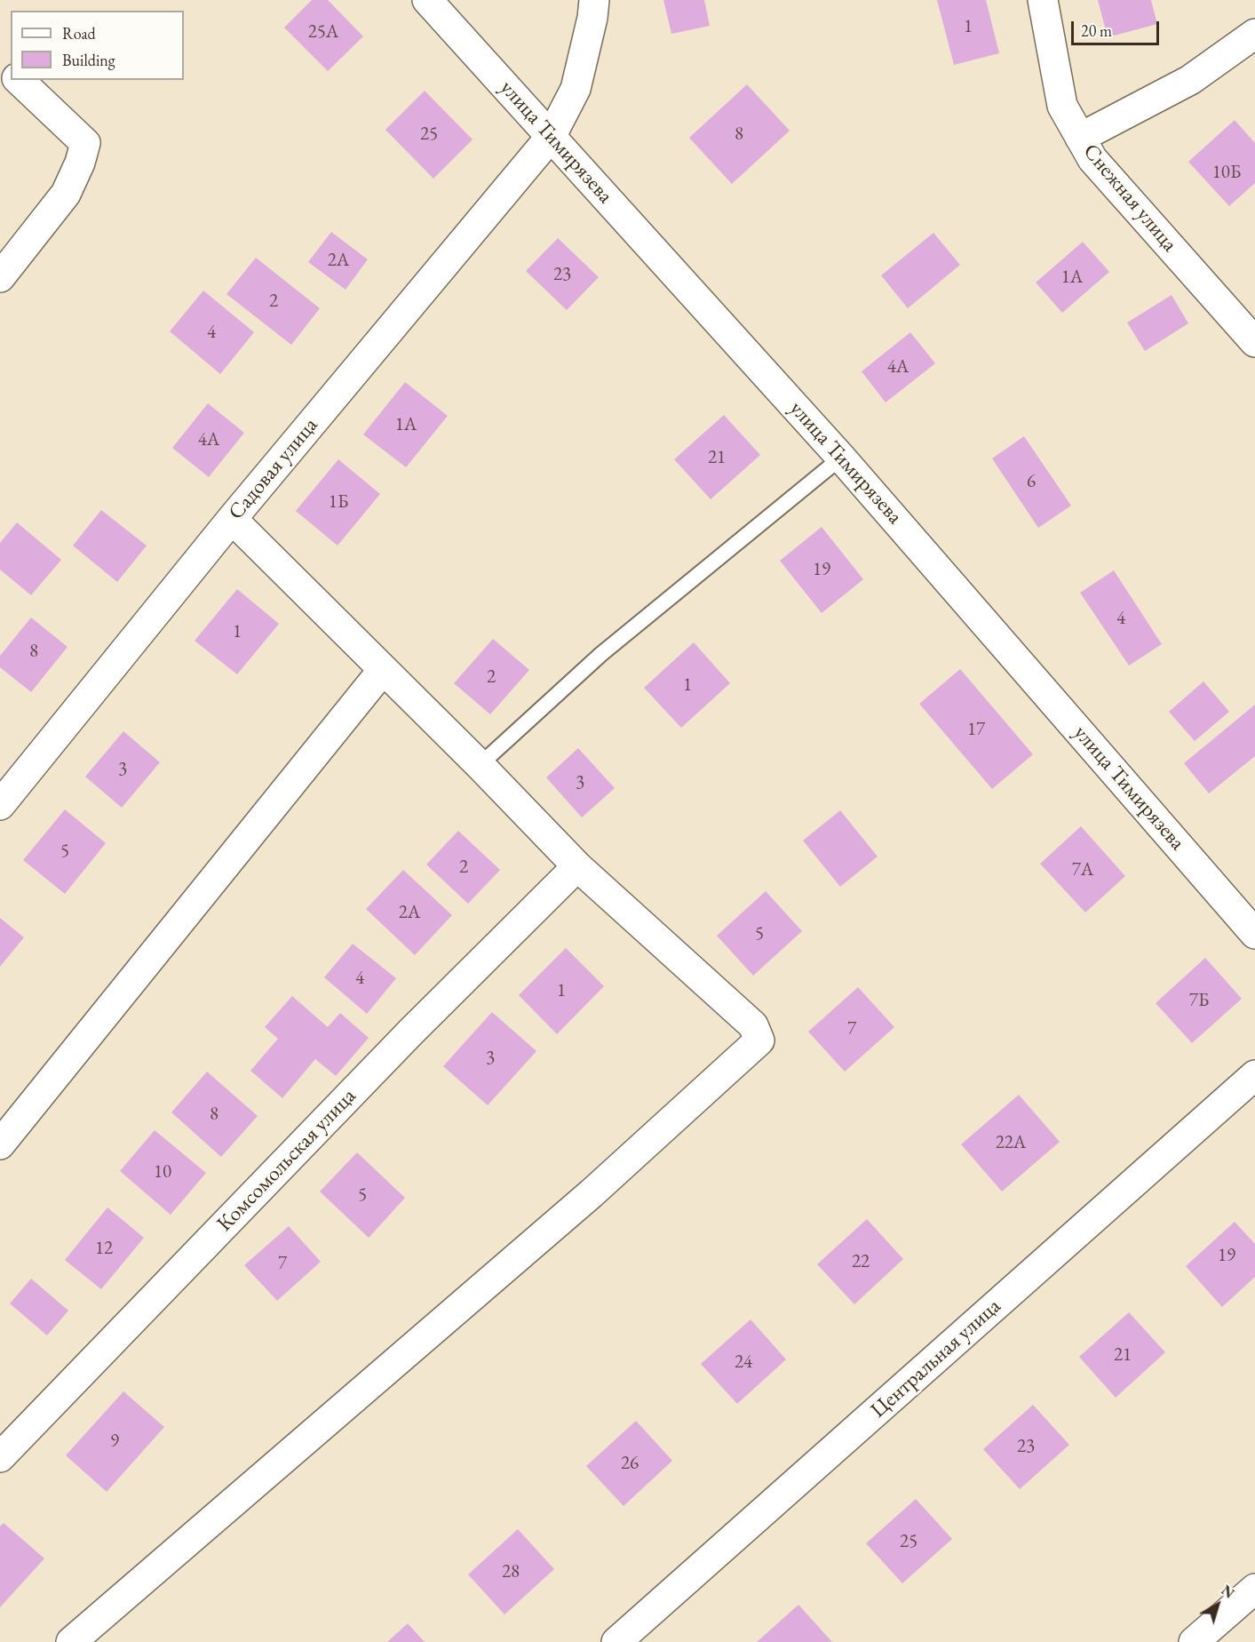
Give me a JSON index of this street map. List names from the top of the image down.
{
  "streets": {
    "street": [
      "улица Тимирязева",
      "Снежная улица",
      "Садовая улица",
      "Комсомольская улица",
      "Центральная улица"
    ]
  },
  "crossings": [
    ["улица Тимирязева", "Садовая улица"]
  ],
  "house_numbers": [
    "1",
    "25А",
    "25",
    "8",
    "10Б",
    "2А",
    "23",
    "1А",
    "2",
    "4",
    "4А",
    "1А",
    "4А",
    "21",
    "6",
    "1Б",
    "19",
    "4",
    "1",
    "8",
    "2",
    "1",
    "17",
    "3",
    "3",
    "5",
    "2",
    "7А",
    "2А",
    "5",
    "4",
    "1",
    "7Б",
    "7",
    "3",
    "8",
    "22А",
    "10",
    "5",
    "12",
    "19",
    "22",
    "7",
    "21",
    "24",
    "9",
    "23",
    "26",
    "25",
    "28"
  ],
  "legend": ["Road", "Building"],
  "scale_bar": "20 m",
  "north": "top right"
}
